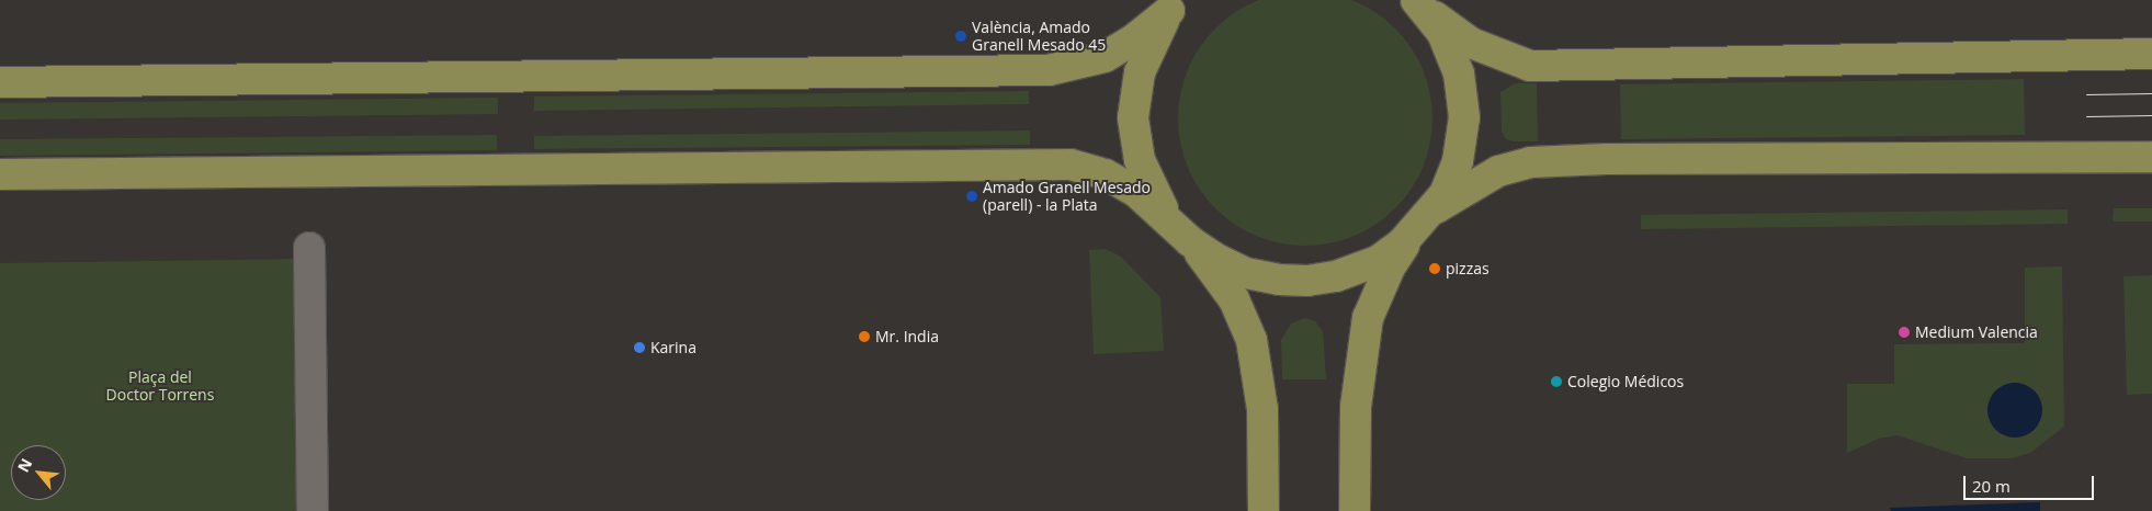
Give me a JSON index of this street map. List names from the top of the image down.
{
  "parks": ["Plaça del Doctor Torrens"],
  "places": [
    "València, Amado Granell Mesado 45",
    "Amado Granell Mesado (parell) - la Plata",
    "pizzas",
    "Medium Valencia",
    "Mr. India",
    "Karina",
    "Colegio Médicos"
  ],
  "scale_bar": "20 m",
  "north": "top left"
}
